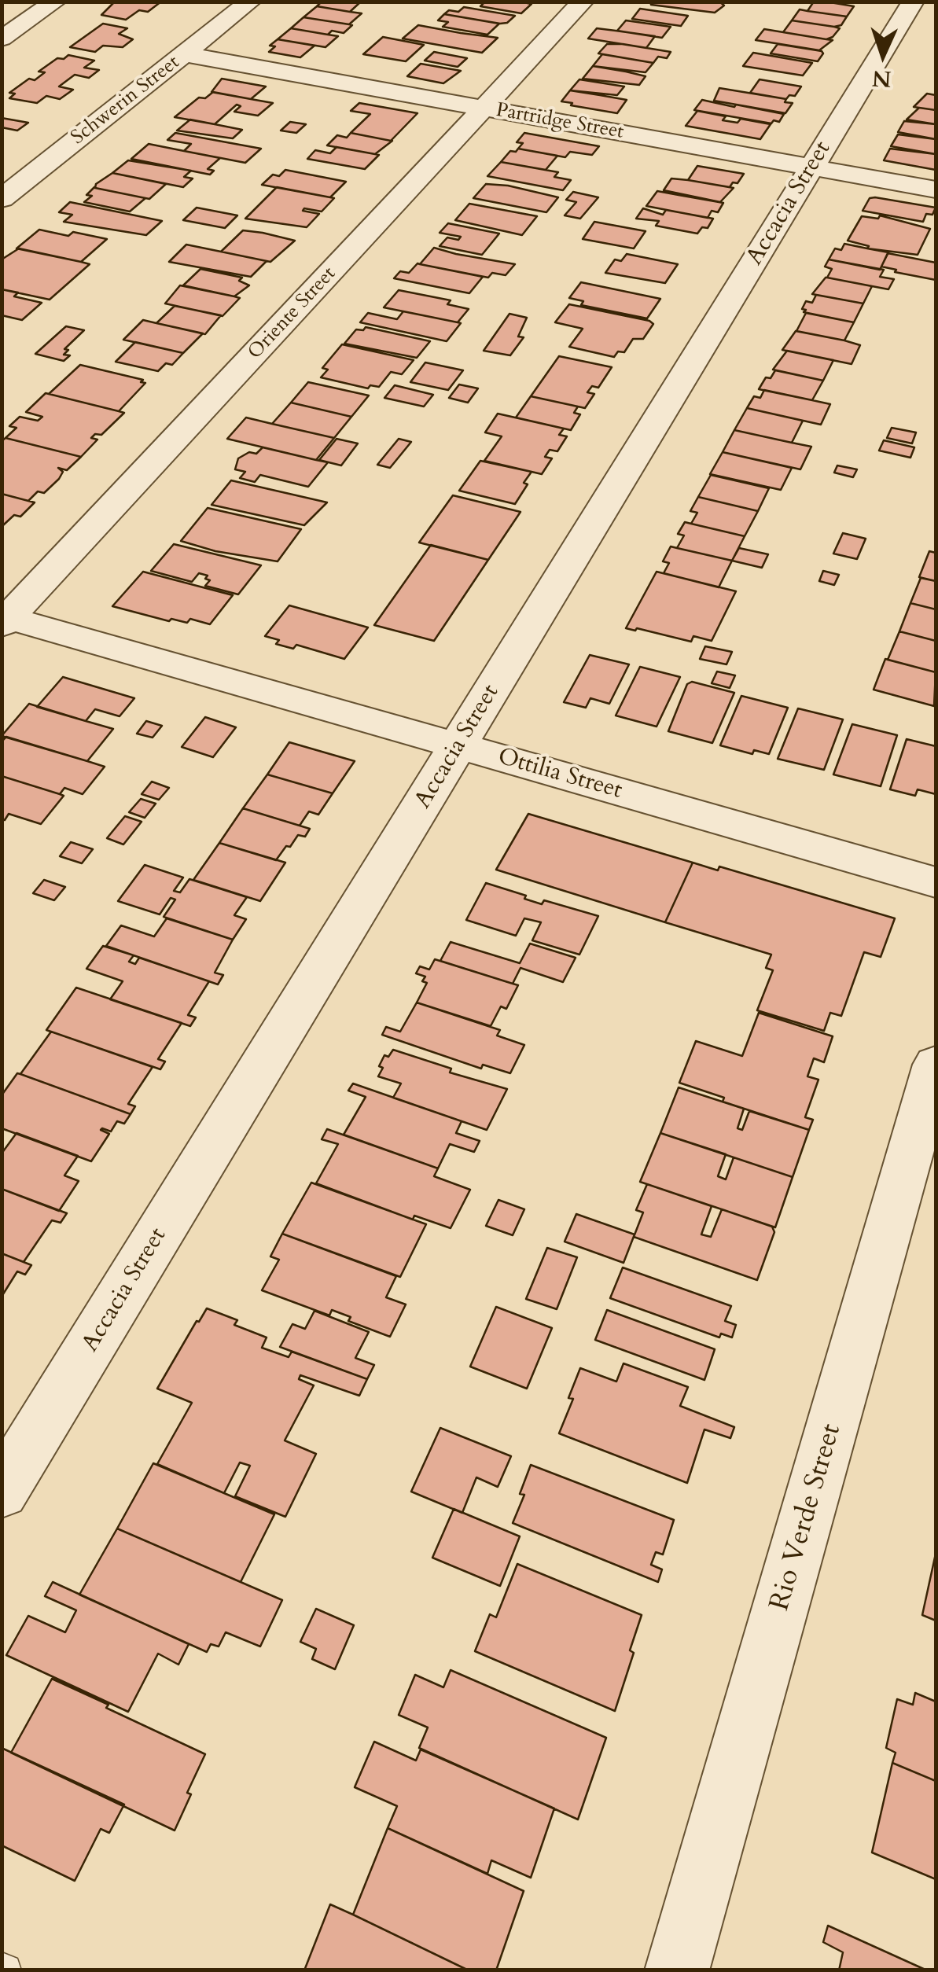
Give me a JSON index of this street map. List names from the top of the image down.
{
  "streets": {
    "street": [
      "Schwerin Street",
      "Partridge Street",
      "Accacia Street",
      "Oriente Street",
      "Ottilia Street",
      "Rio Verde Street"
    ]
  },
  "crossings": [
    ["Schwerin Street", "Partridge Street"],
    ["Partridge Street", "Accacia Street"],
    ["Partridge Street", "Oriente Street"],
    ["Accacia Street", "Ottilia Street"],
    ["Oriente Street", "Ottilia Street"]
  ],
  "north": "bottom"
}
